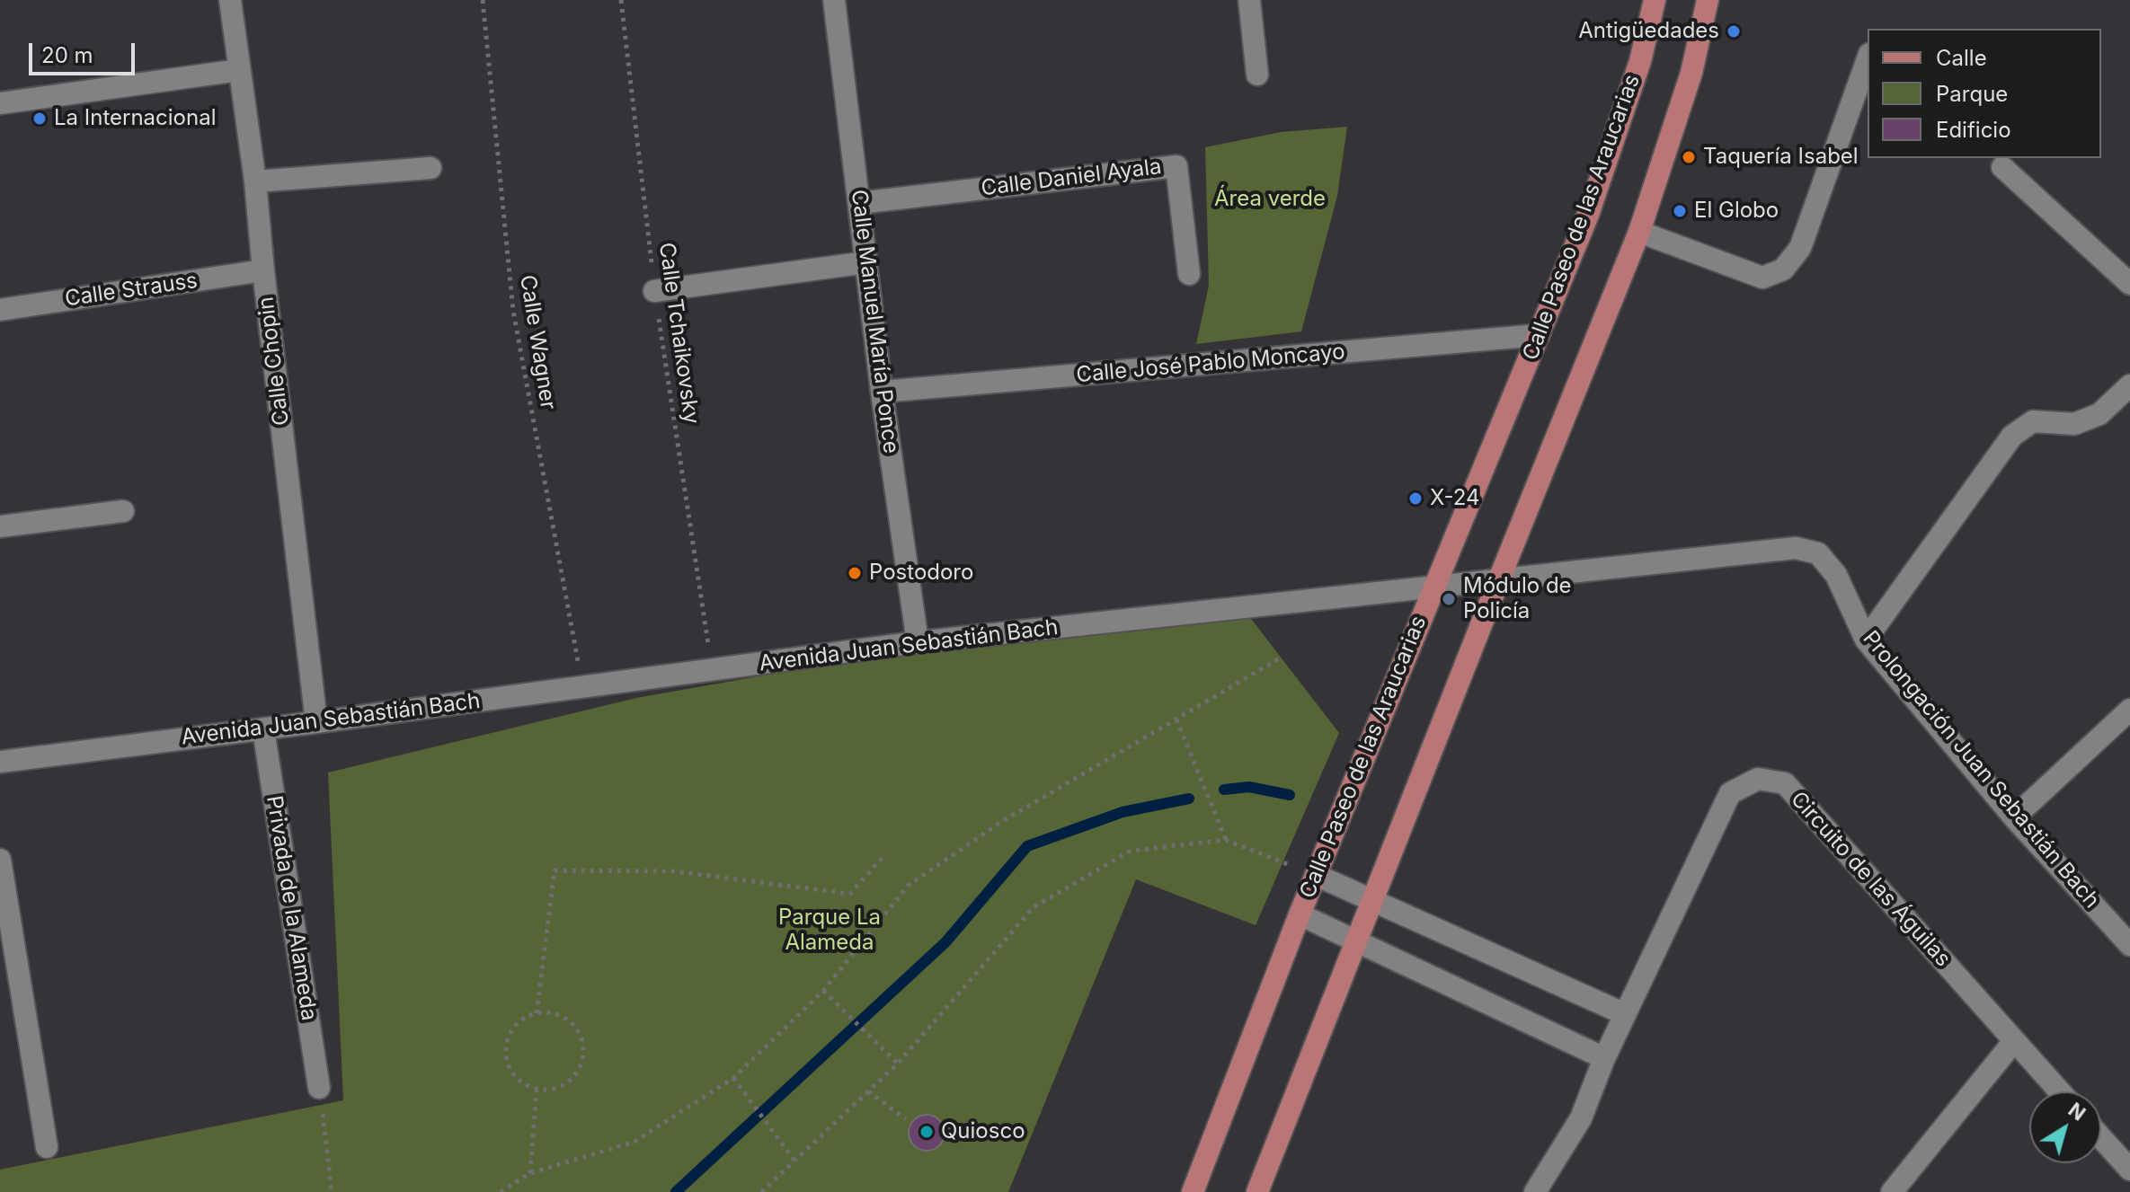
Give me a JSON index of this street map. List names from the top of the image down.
{
  "streets": {
    "main road": ["Calle Paseo de las Araucarias"],
    "street": [
      "Calle Daniel Ayala",
      "Calle Strauss",
      "Calle Manuel María Ponce",
      "Calle Chopin",
      "Calle José Pablo Moncayo",
      "Avenida Juan Sebastián Bach",
      "Prolongación Juan Sebastián Bach",
      "Circuito de las Águilas",
      "Privada de la Alameda"
    ],
    "path": ["Calle Tchaikovsky", "Calle Wagner"]
  },
  "crossings": [
    ["Calle Daniel Ayala", "Calle Manuel María Ponce"],
    ["Calle Paseo de las Araucarias", "Calle José Pablo Moncayo"],
    ["Calle Paseo de las Araucarias", "Avenida Juan Sebastián Bach"],
    ["Calle Strauss", "Calle Chopin"],
    ["Calle Manuel María Ponce", "Calle José Pablo Moncayo"],
    ["Calle Manuel María Ponce", "Avenida Juan Sebastián Bach"],
    ["Calle Tchaikovsky", "Avenida Juan Sebastián Bach"],
    ["Calle Wagner", "Avenida Juan Sebastián Bach"],
    ["Calle Chopin", "Avenida Juan Sebastián Bach"],
    ["Avenida Juan Sebastián Bach", "Prolongación Juan Sebastián Bach"],
    ["Avenida Juan Sebastián Bach", "Privada de la Alameda"]
  ],
  "parks": ["Área verde", "Parque La Alameda"],
  "places": [
    "Antigüedades",
    "La Internacional",
    "Taquería Isabel",
    "El Globo",
    "X-24",
    "Postodoro",
    "Módulo de Policía",
    "Quiosco"
  ],
  "legend": ["Calle", "Parque", "Edificio"],
  "scale_bar": "20 m",
  "north": "top right"
}
